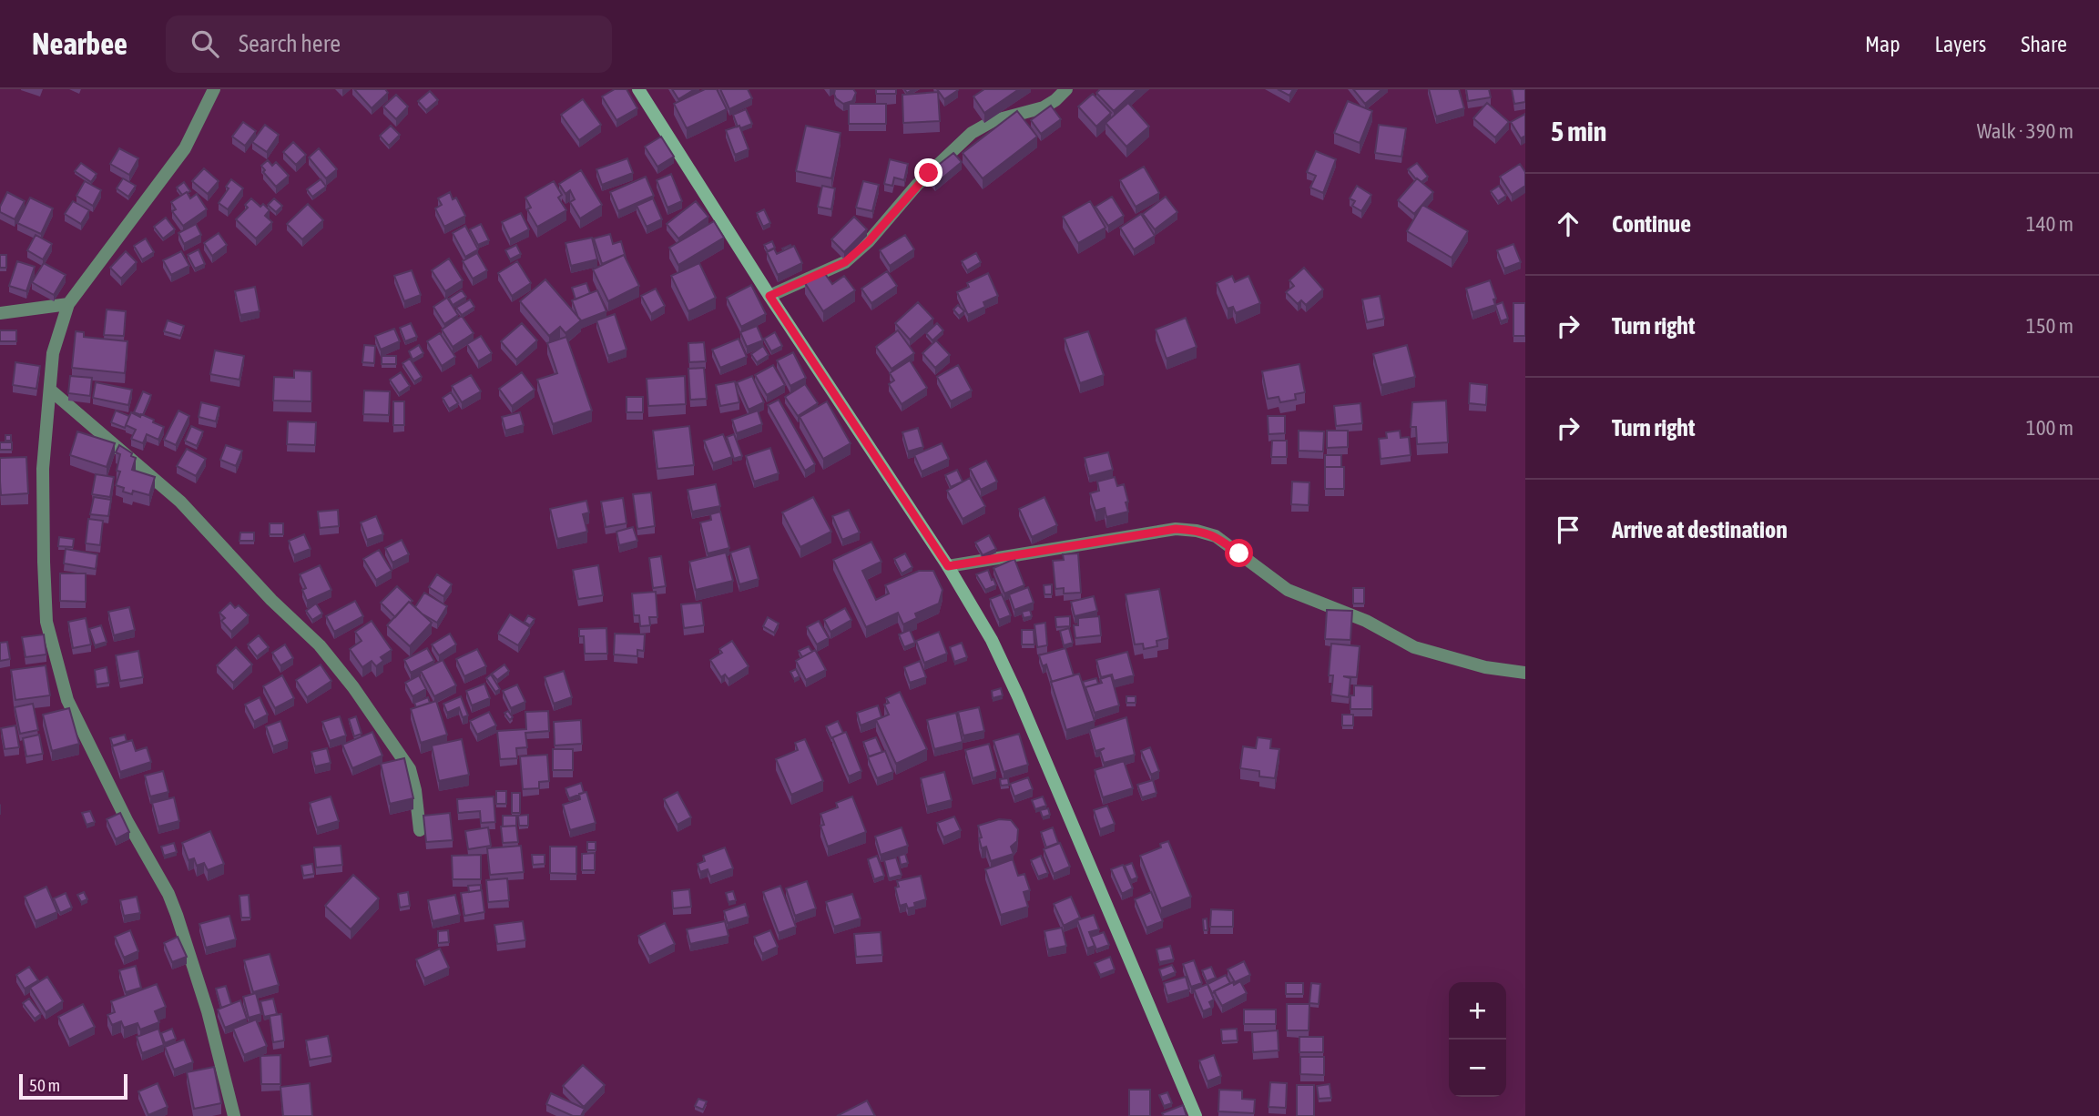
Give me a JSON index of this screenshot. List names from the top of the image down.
{
  "scale_bar": "50 m",
  "page": {
    "header": "Nearbee",
    "search": "Search here",
    "nav": ["Map", "Layers", "Share"],
    "heading": ["5 min", "Walk · 390 m"],
    "list": [
      ["Continue", "140 m"],
      ["Turn right", "150 m"],
      ["Turn right", "100 m"],
      "Arrive at destination"
    ],
    "map_buttons": ["+", "−"],
    "scale": "50 m"
  }
}
